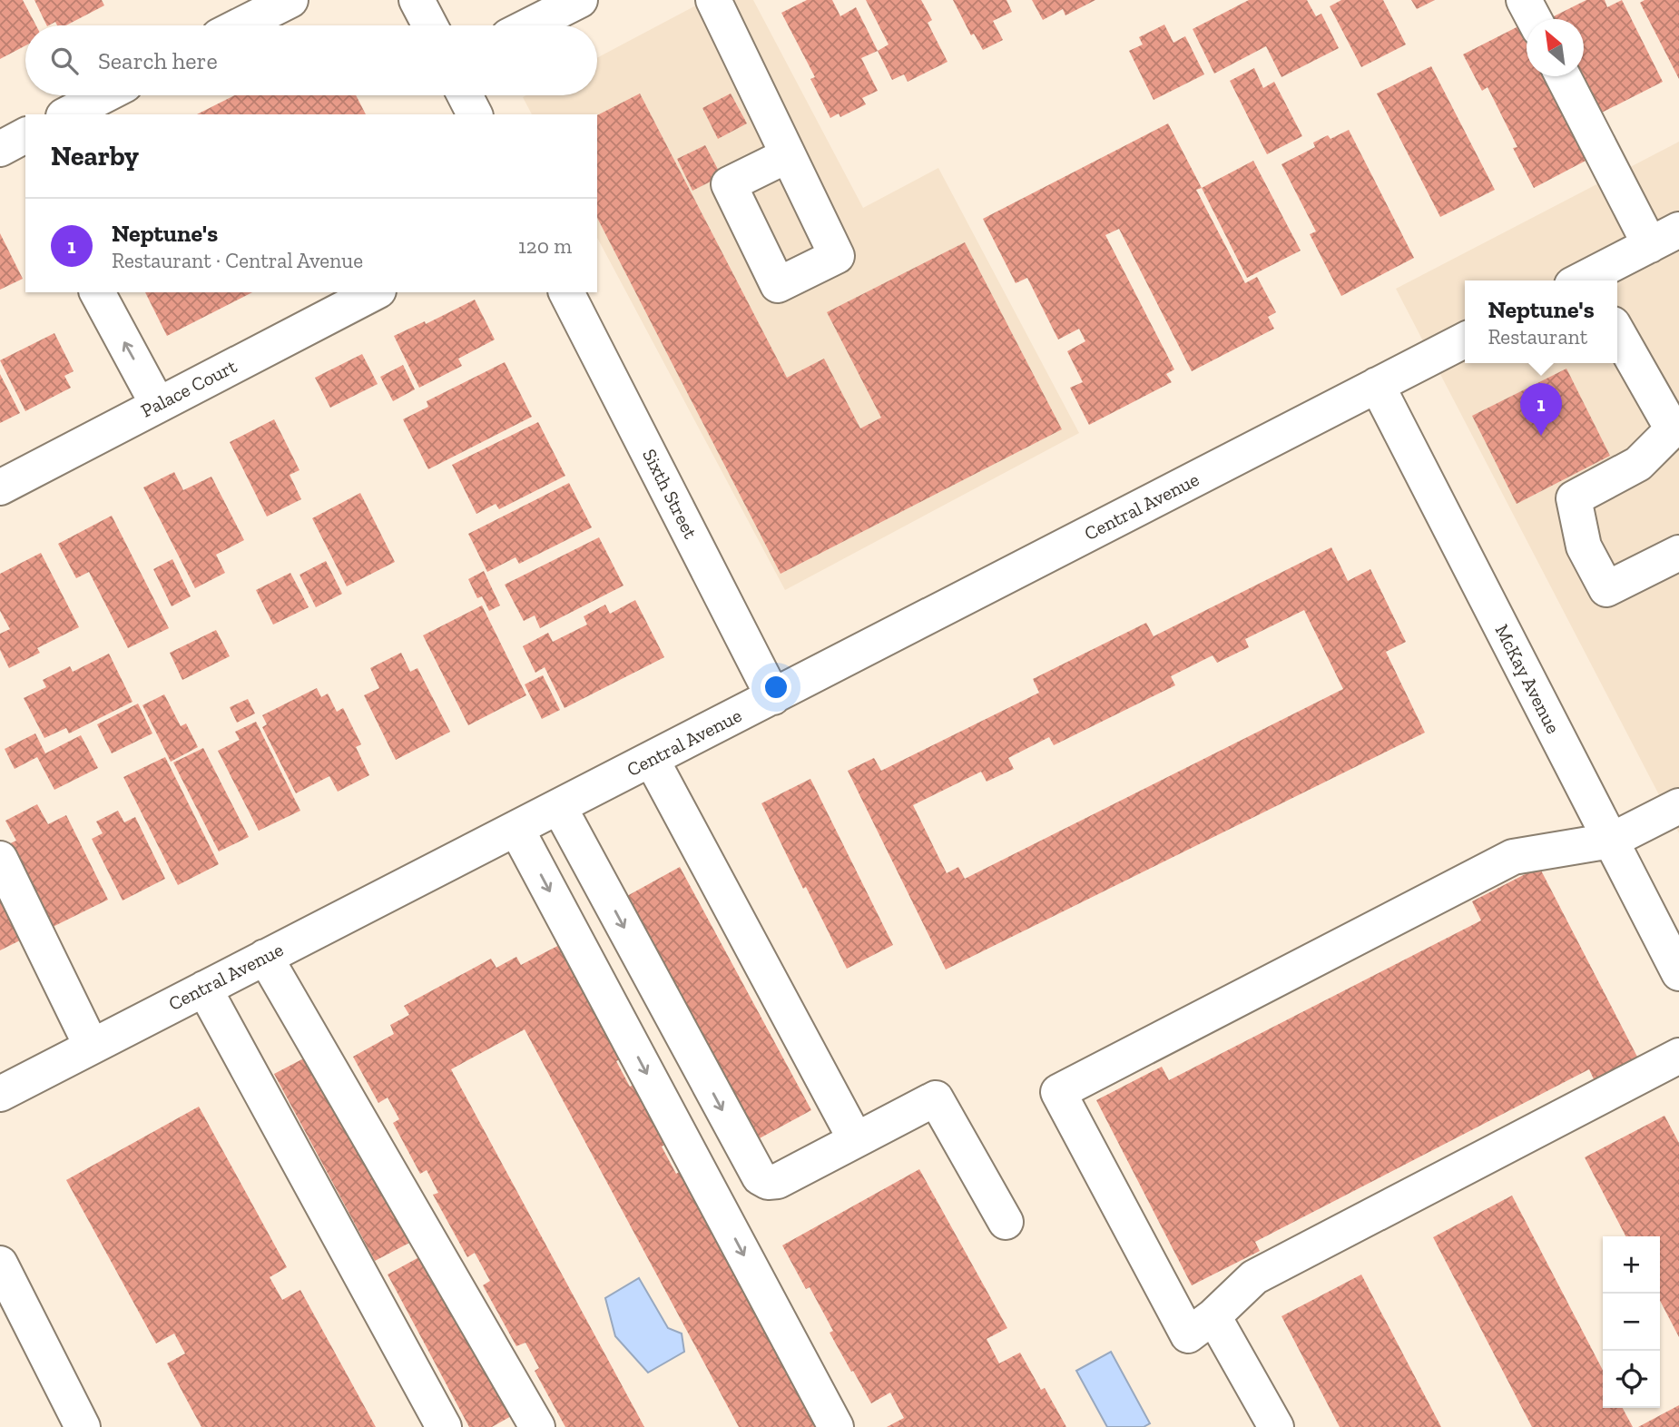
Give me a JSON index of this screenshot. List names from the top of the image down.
{
  "streets": {
    "street": [
      "Palace Court",
      "Sixth Street",
      "Central Avenue",
      "McKay Avenue"
    ]
  },
  "crossings": [
    ["Sixth Street", "Central Avenue"],
    ["Central Avenue", "McKay Avenue"]
  ],
  "north": "top left",
  "page": {
    "search": "Search here",
    "heading": "Nearby",
    "list": [
      {
        "mark": "1",
        "name": "Neptune's",
        "note": "Restaurant · Central Avenue",
        "value": "120 m"
      }
    ],
    "popup": ["Neptune's", "Restaurant"],
    "pins": "1",
    "map_buttons": ["+", "−"]
  }
}
